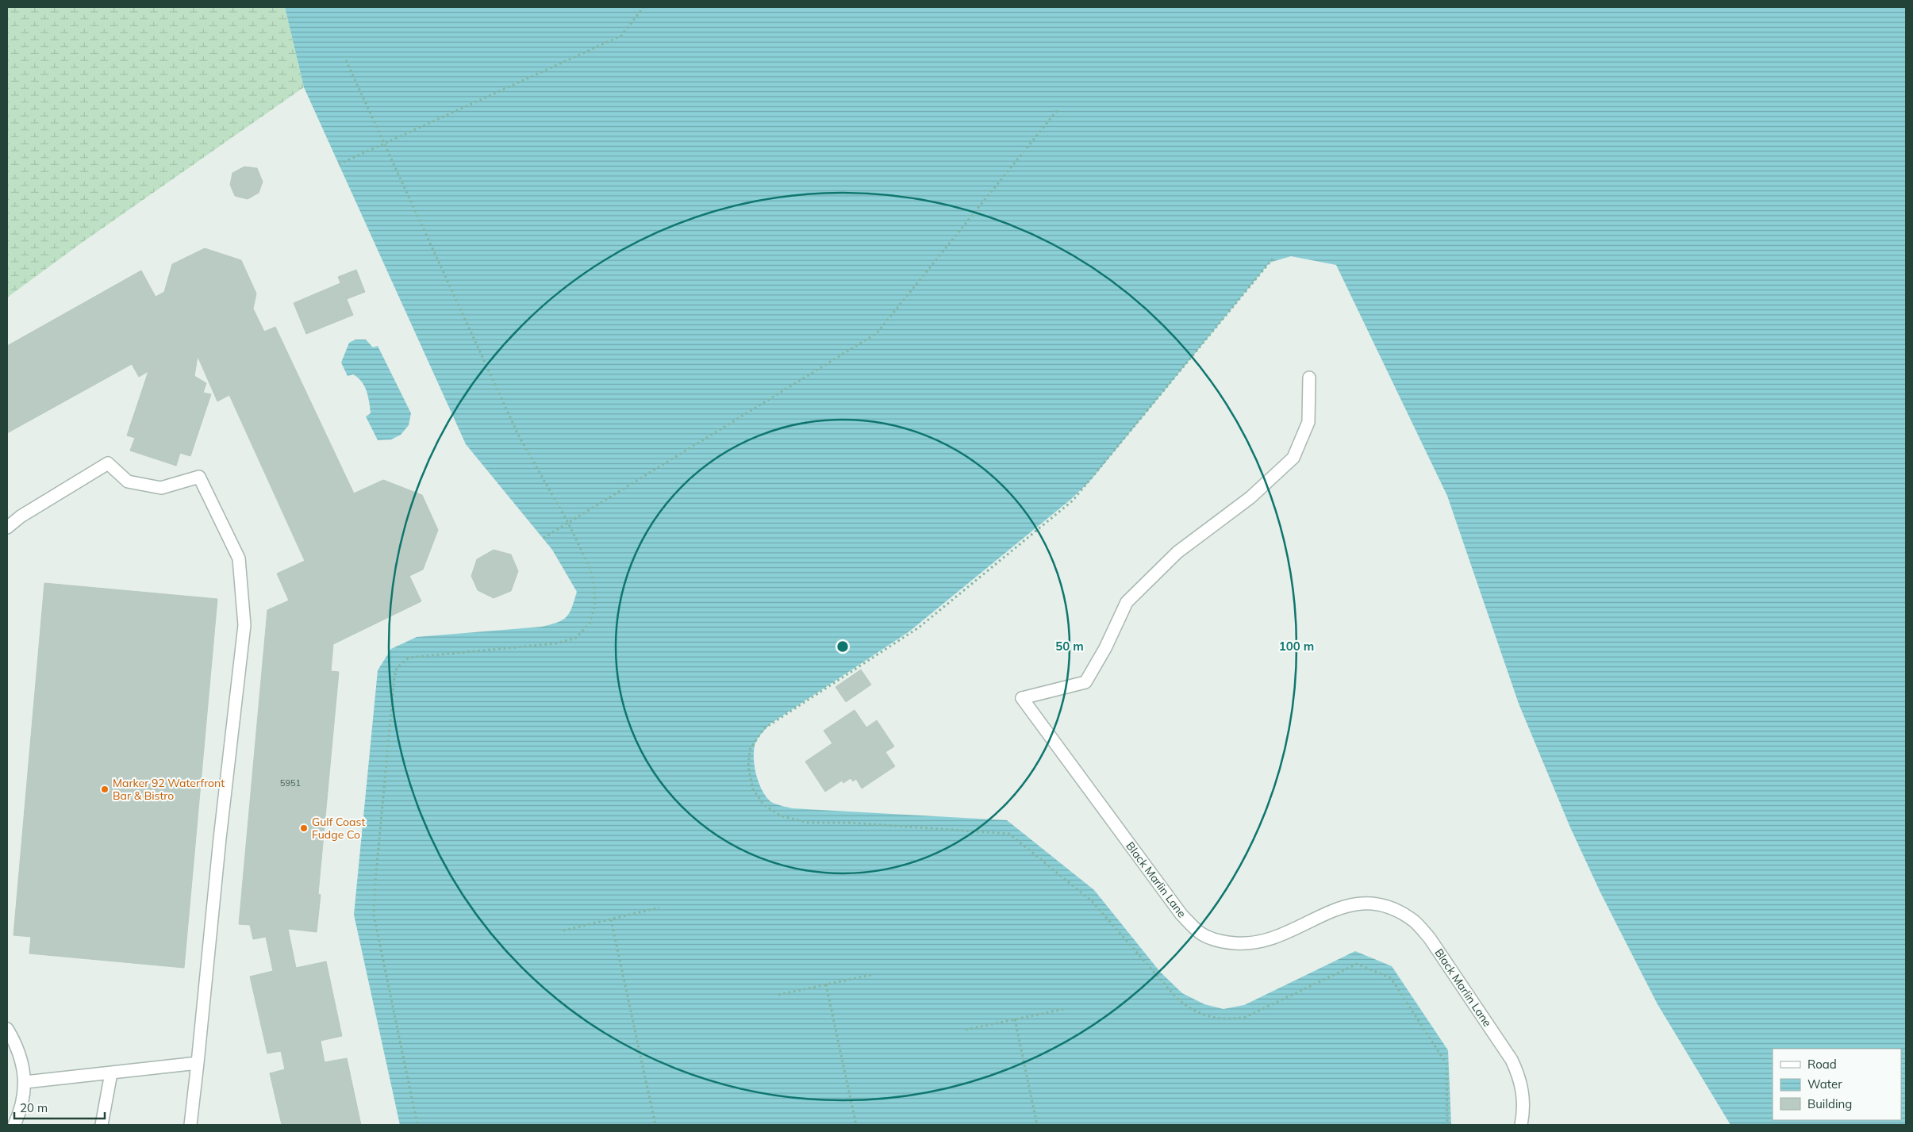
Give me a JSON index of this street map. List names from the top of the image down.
{
  "streets": {
    "street": ["Black Marlin Lane"]
  },
  "places": ["Marker 92 Waterfront Bar & Bistro", "Gulf Coast Fudge Co"],
  "house_numbers": ["5951"],
  "legend": ["Road", "Water", "Building"],
  "scale_bar": "20 m",
  "rings": ["50 m", "100 m"]
}
